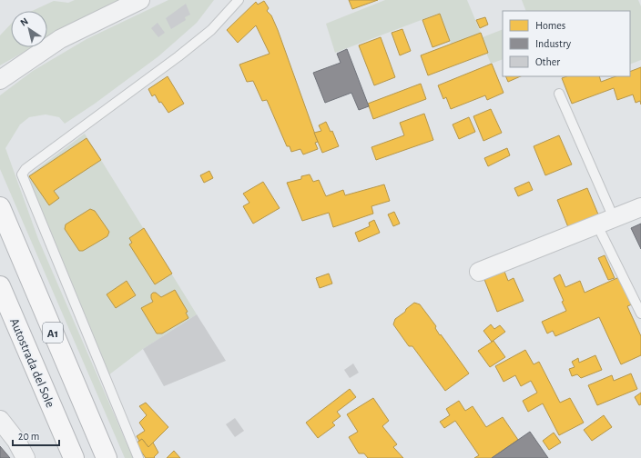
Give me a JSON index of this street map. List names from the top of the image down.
{
  "streets": {
    "highway": ["A1", "Autostrada del Sole"]
  },
  "legend": ["Homes", "Industry", "Other"],
  "scale_bar": "20 m",
  "north": "top left"
}
